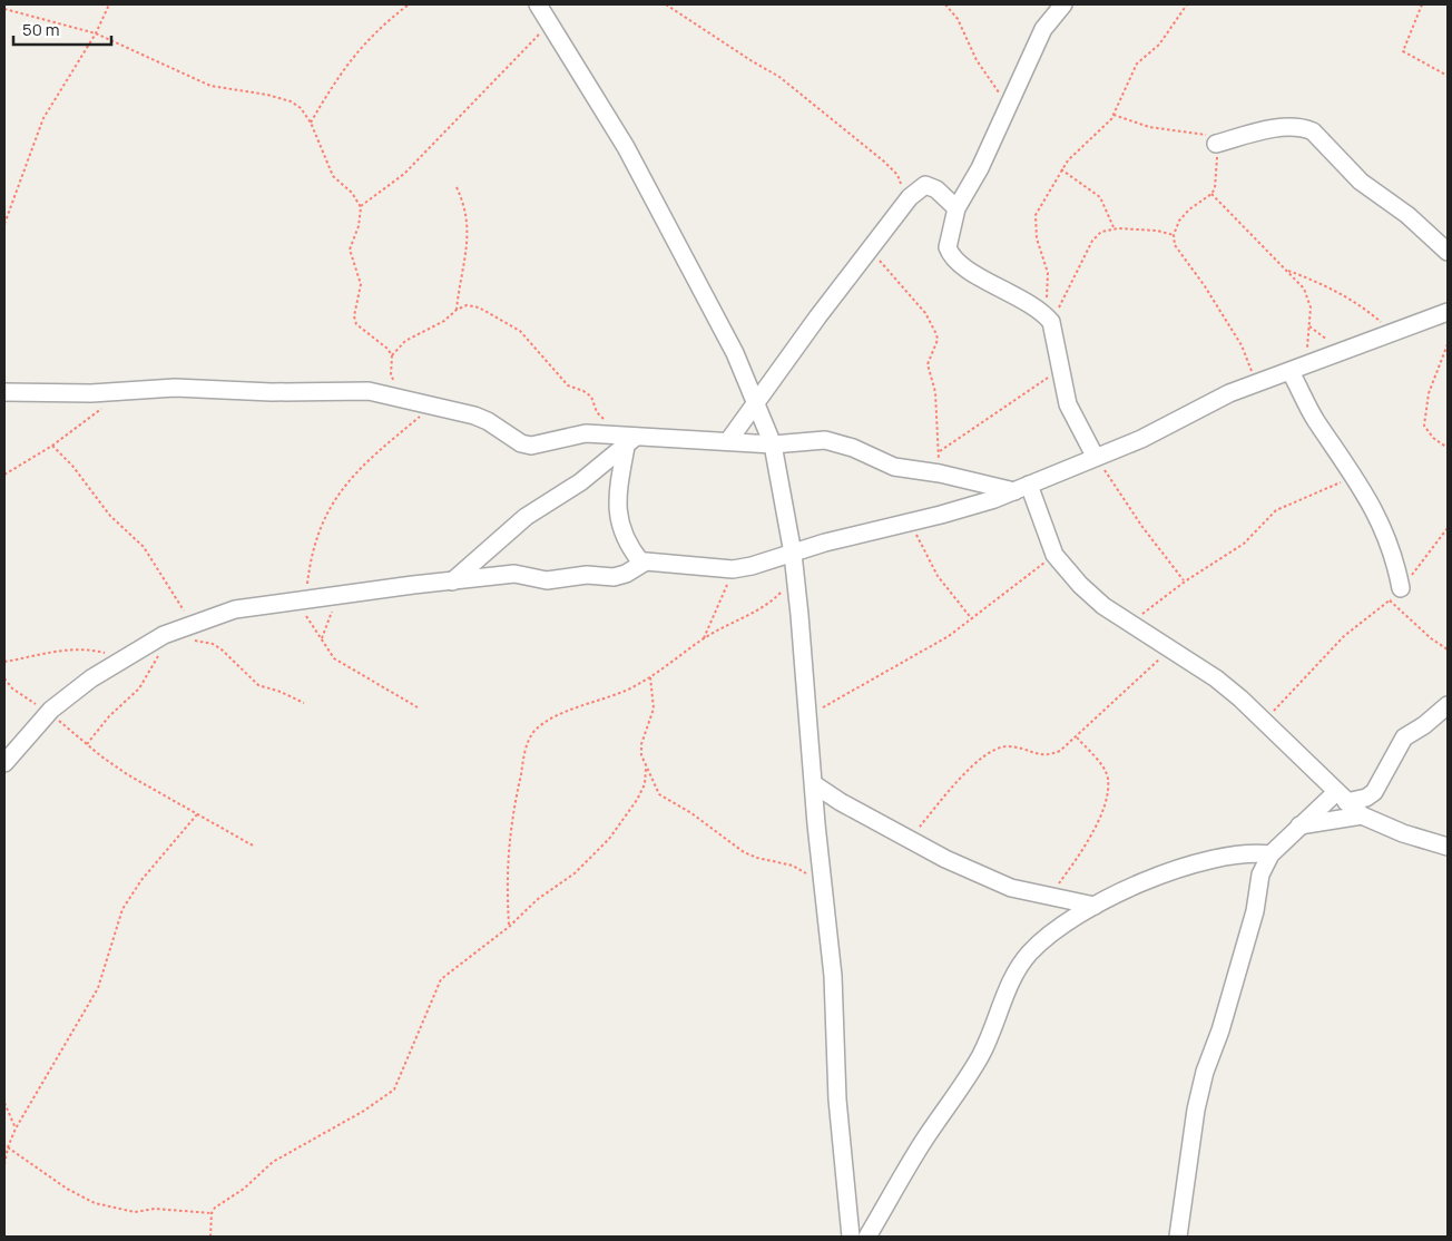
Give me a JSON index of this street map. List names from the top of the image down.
{
  "scale_bar": "50 m"
}
